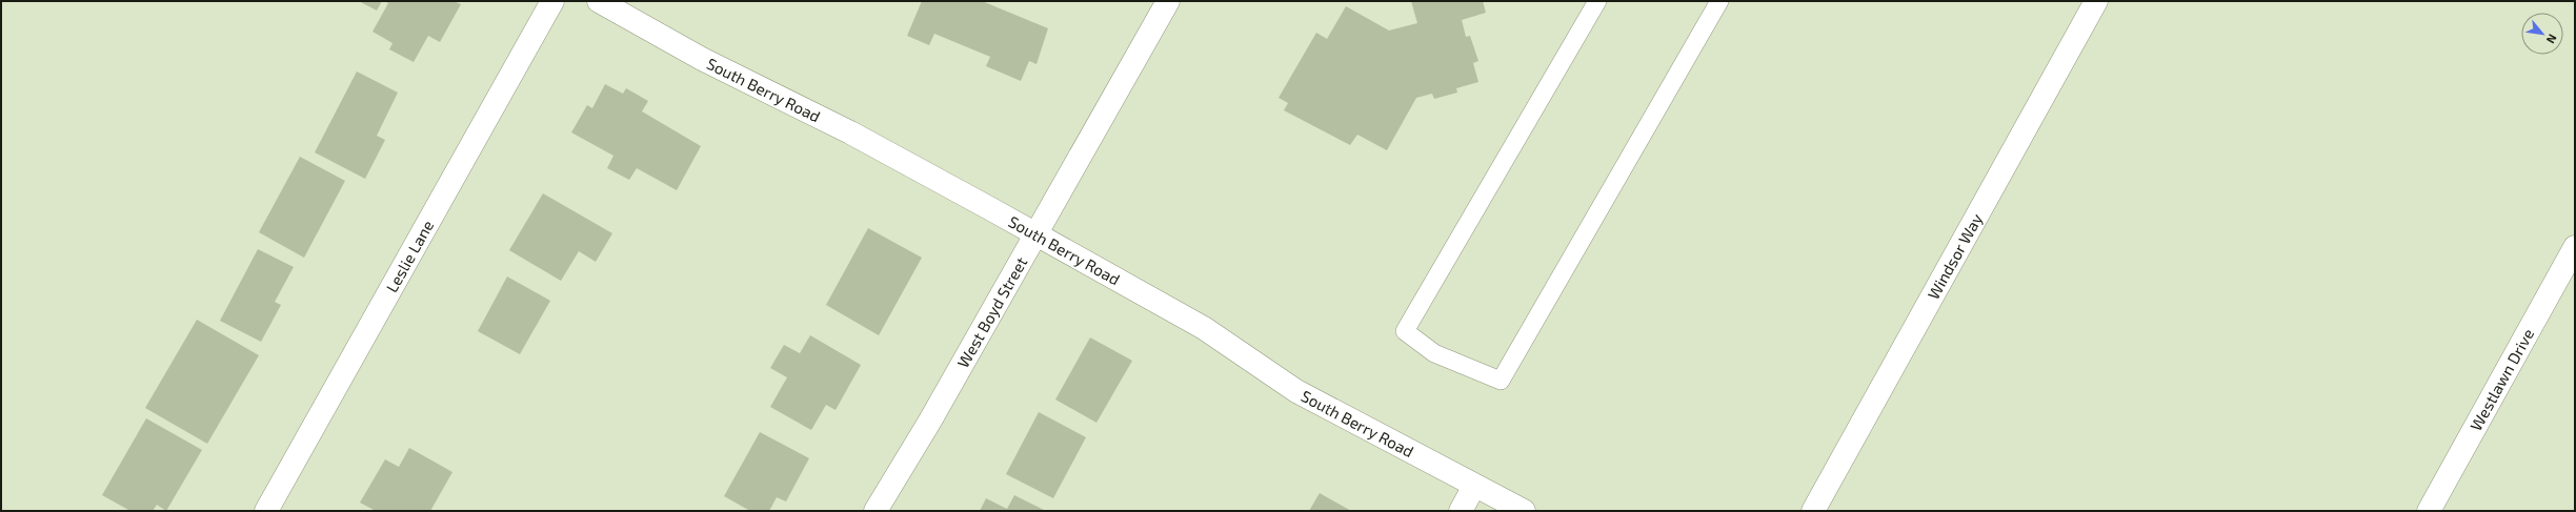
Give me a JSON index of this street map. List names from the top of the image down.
{
  "streets": {
    "street": [
      "South Berry Road",
      "Leslie Lane",
      "Windsor Way",
      "West Boyd Street",
      "Westlawn Drive"
    ]
  },
  "crossings": [
    ["South Berry Road", "West Boyd Street"]
  ],
  "north": "bottom right"
}
